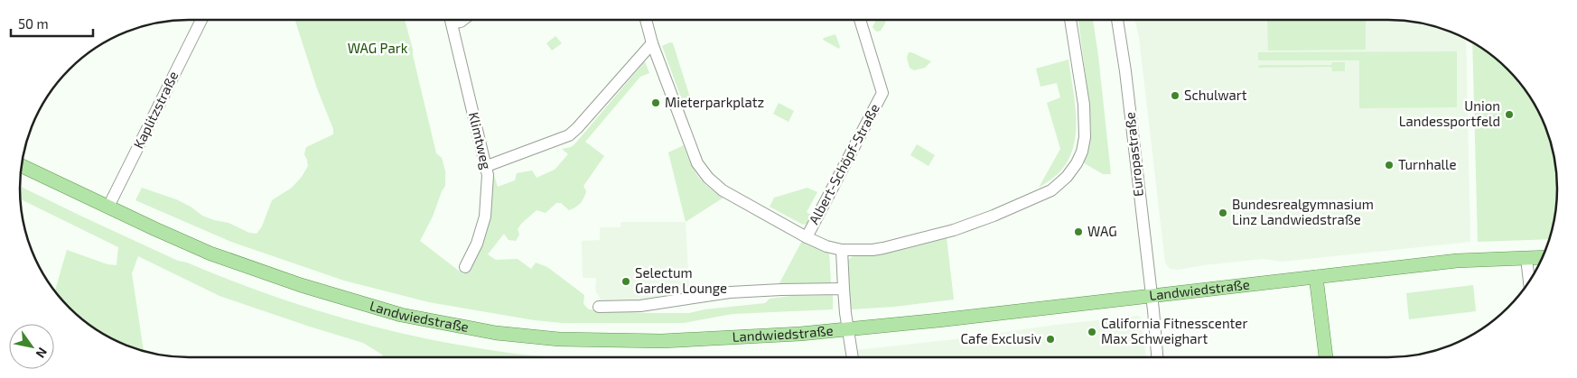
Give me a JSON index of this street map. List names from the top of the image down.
{
  "streets": {
    "main road": ["Landwiedstraße"],
    "street": [
      "Kaplitzstraße",
      "Klimtweg",
      "Europastraße",
      "Albert-Schöpf-Straße"
    ]
  },
  "crossings": [
    ["Kaplitzstraße", "Landwiedstraße"],
    ["Europastraße", "Landwiedstraße"]
  ],
  "parks": ["WAG Park"],
  "places": [
    "Schulwart",
    "Mieterparkplatz",
    "Union Landessportfeld",
    "Turnhalle",
    "Bundesrealgymnasium Linz Landwiedstraße",
    "WAG",
    "Selectum Garden Lounge",
    "California Fitnesscenter Max Schweighart",
    "Cafe Exclusiv"
  ],
  "scale_bar": "50 m",
  "north": "bottom right"
}
